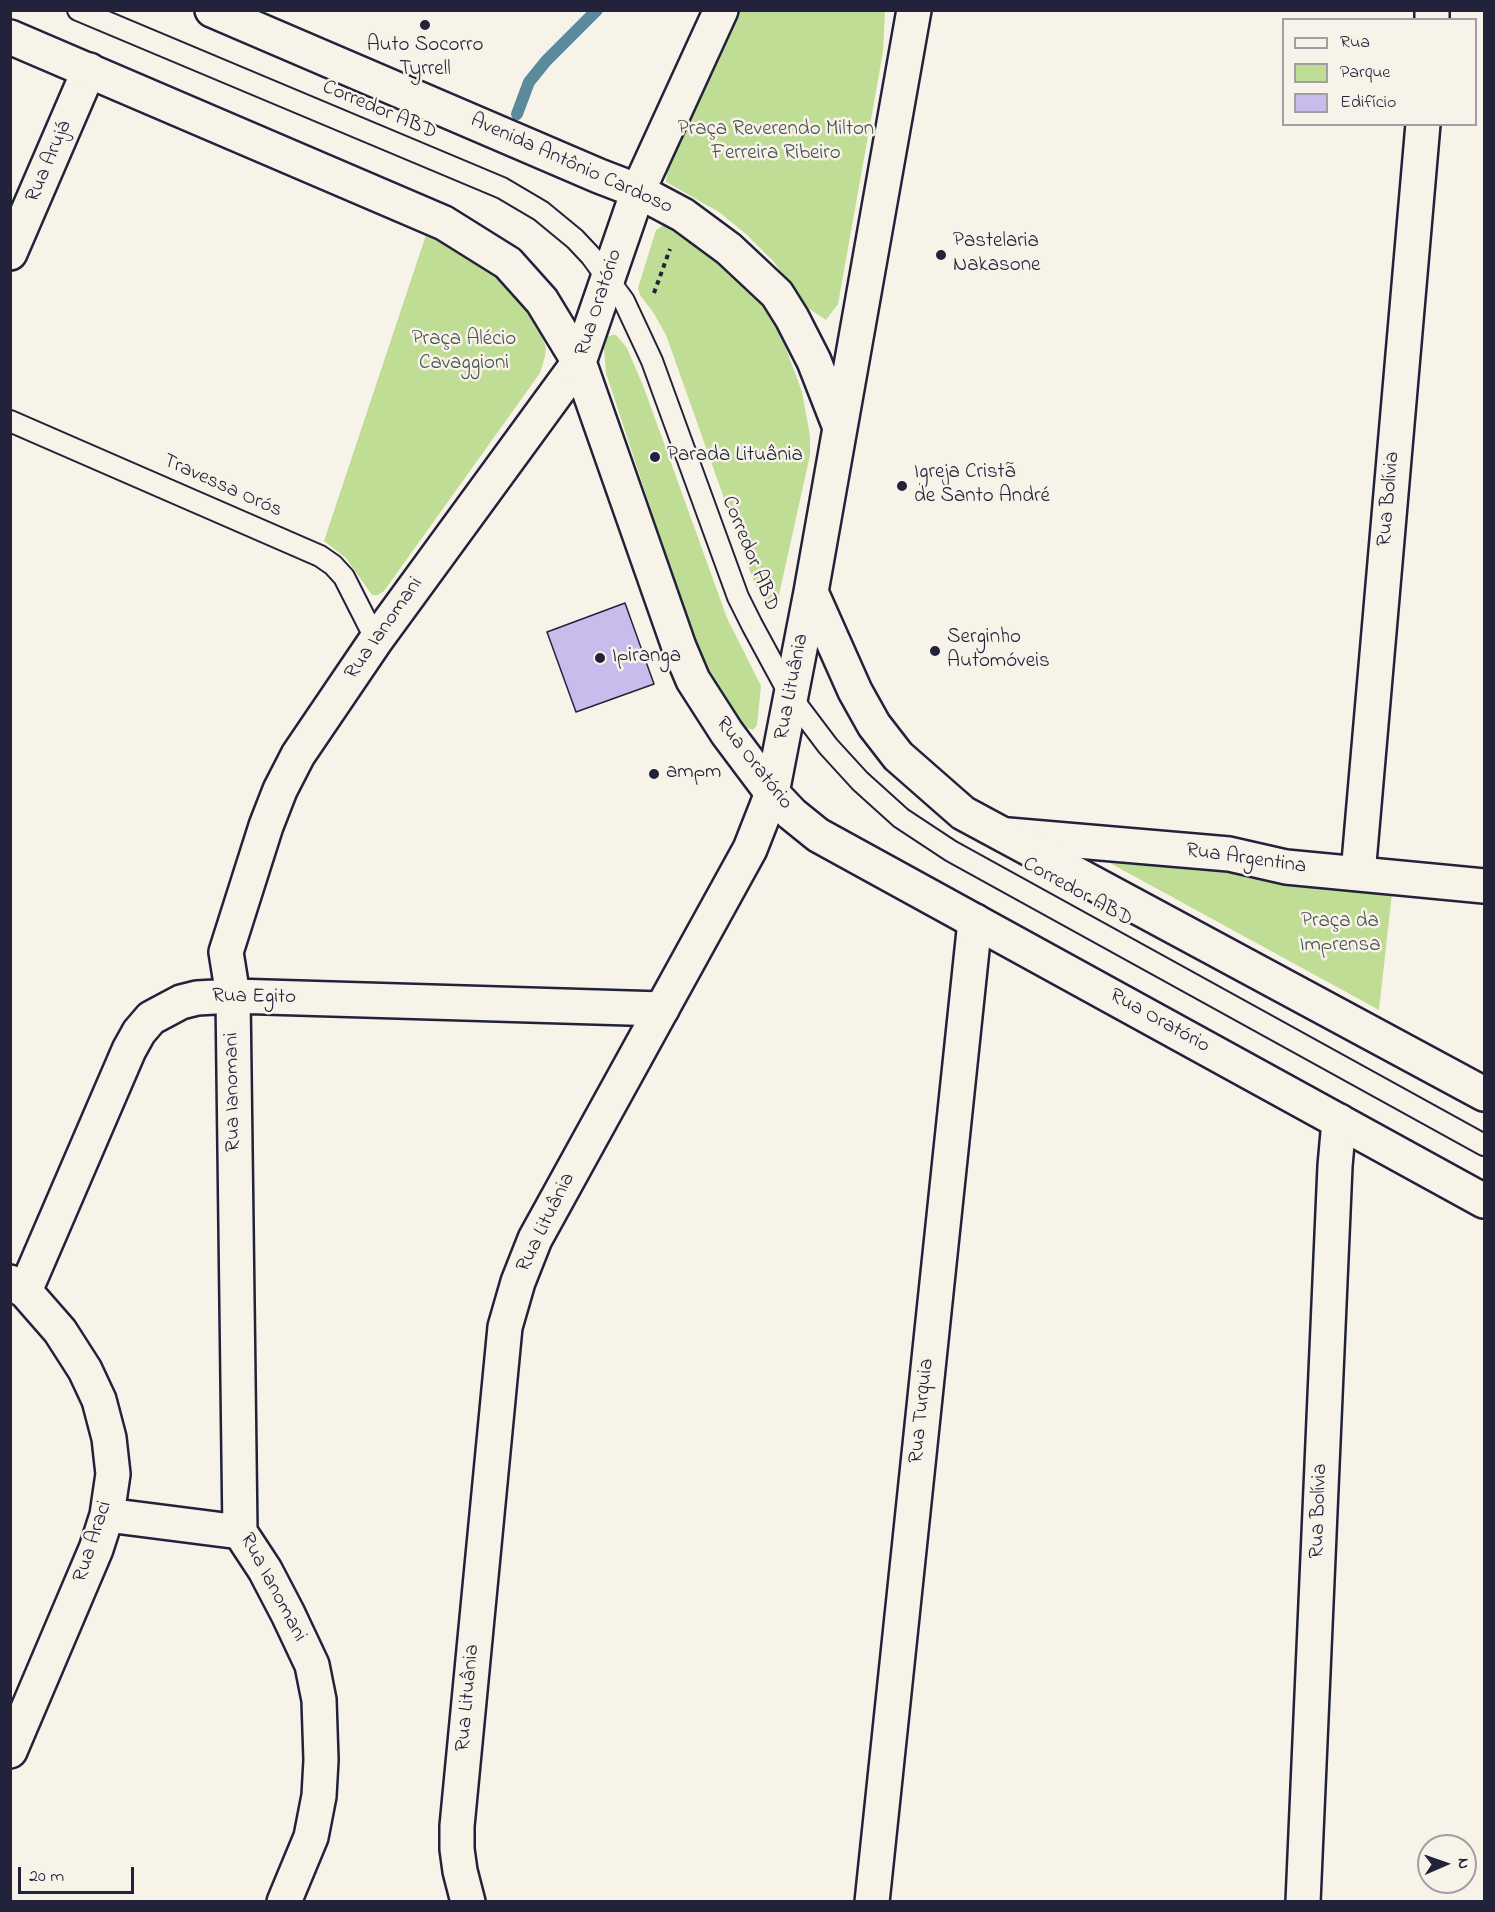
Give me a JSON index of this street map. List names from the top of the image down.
{
  "streets": {
    "street": [
      "Rua Arujá",
      "Avenida Antônio Cardoso",
      "Rua Oratório",
      "Rua Bolívia",
      "Rua Ianomani",
      "Rua Lituânia",
      "Rua Argentina",
      "Rua Egito",
      "Rua Turquia",
      "Rua Araci"
    ],
    "lane": ["Corredor ABD", "Travessa Orós"]
  },
  "crossings": [
    ["Corredor ABD", "Rua Oratório"],
    ["Corredor ABD", "Rua Lituânia"],
    ["Avenida Antônio Cardoso", "Rua Oratório"],
    ["Rua Oratório", "Rua Bolívia"],
    ["Rua Oratório", "Rua Ianomani"],
    ["Rua Oratório", "Rua Lituânia"],
    ["Rua Oratório", "Rua Turquia"],
    ["Travessa Orós", "Rua Ianomani"],
    ["Rua Bolívia", "Rua Argentina"],
    ["Rua Ianomani", "Rua Egito"],
    ["Rua Lituânia", "Rua Egito"],
    ["Rua Egito", "Rua Araci"]
  ],
  "parks": ["Praça Reverendo Milton Ferreira Ribeiro", "Praça Alécio Cavaggioni", "Praça da Imprensa"],
  "places": [
    "Auto Socorro Tyrrell",
    "Pastelaria Nakasone",
    "Parada Lituânia",
    "Igreja Cristã de Santo André",
    "Serginho Automóveis",
    "Ipiranga",
    "ampm"
  ],
  "legend": ["Rua", "Parque", "Edifício"],
  "scale_bar": "20 m",
  "north": "right"
}
